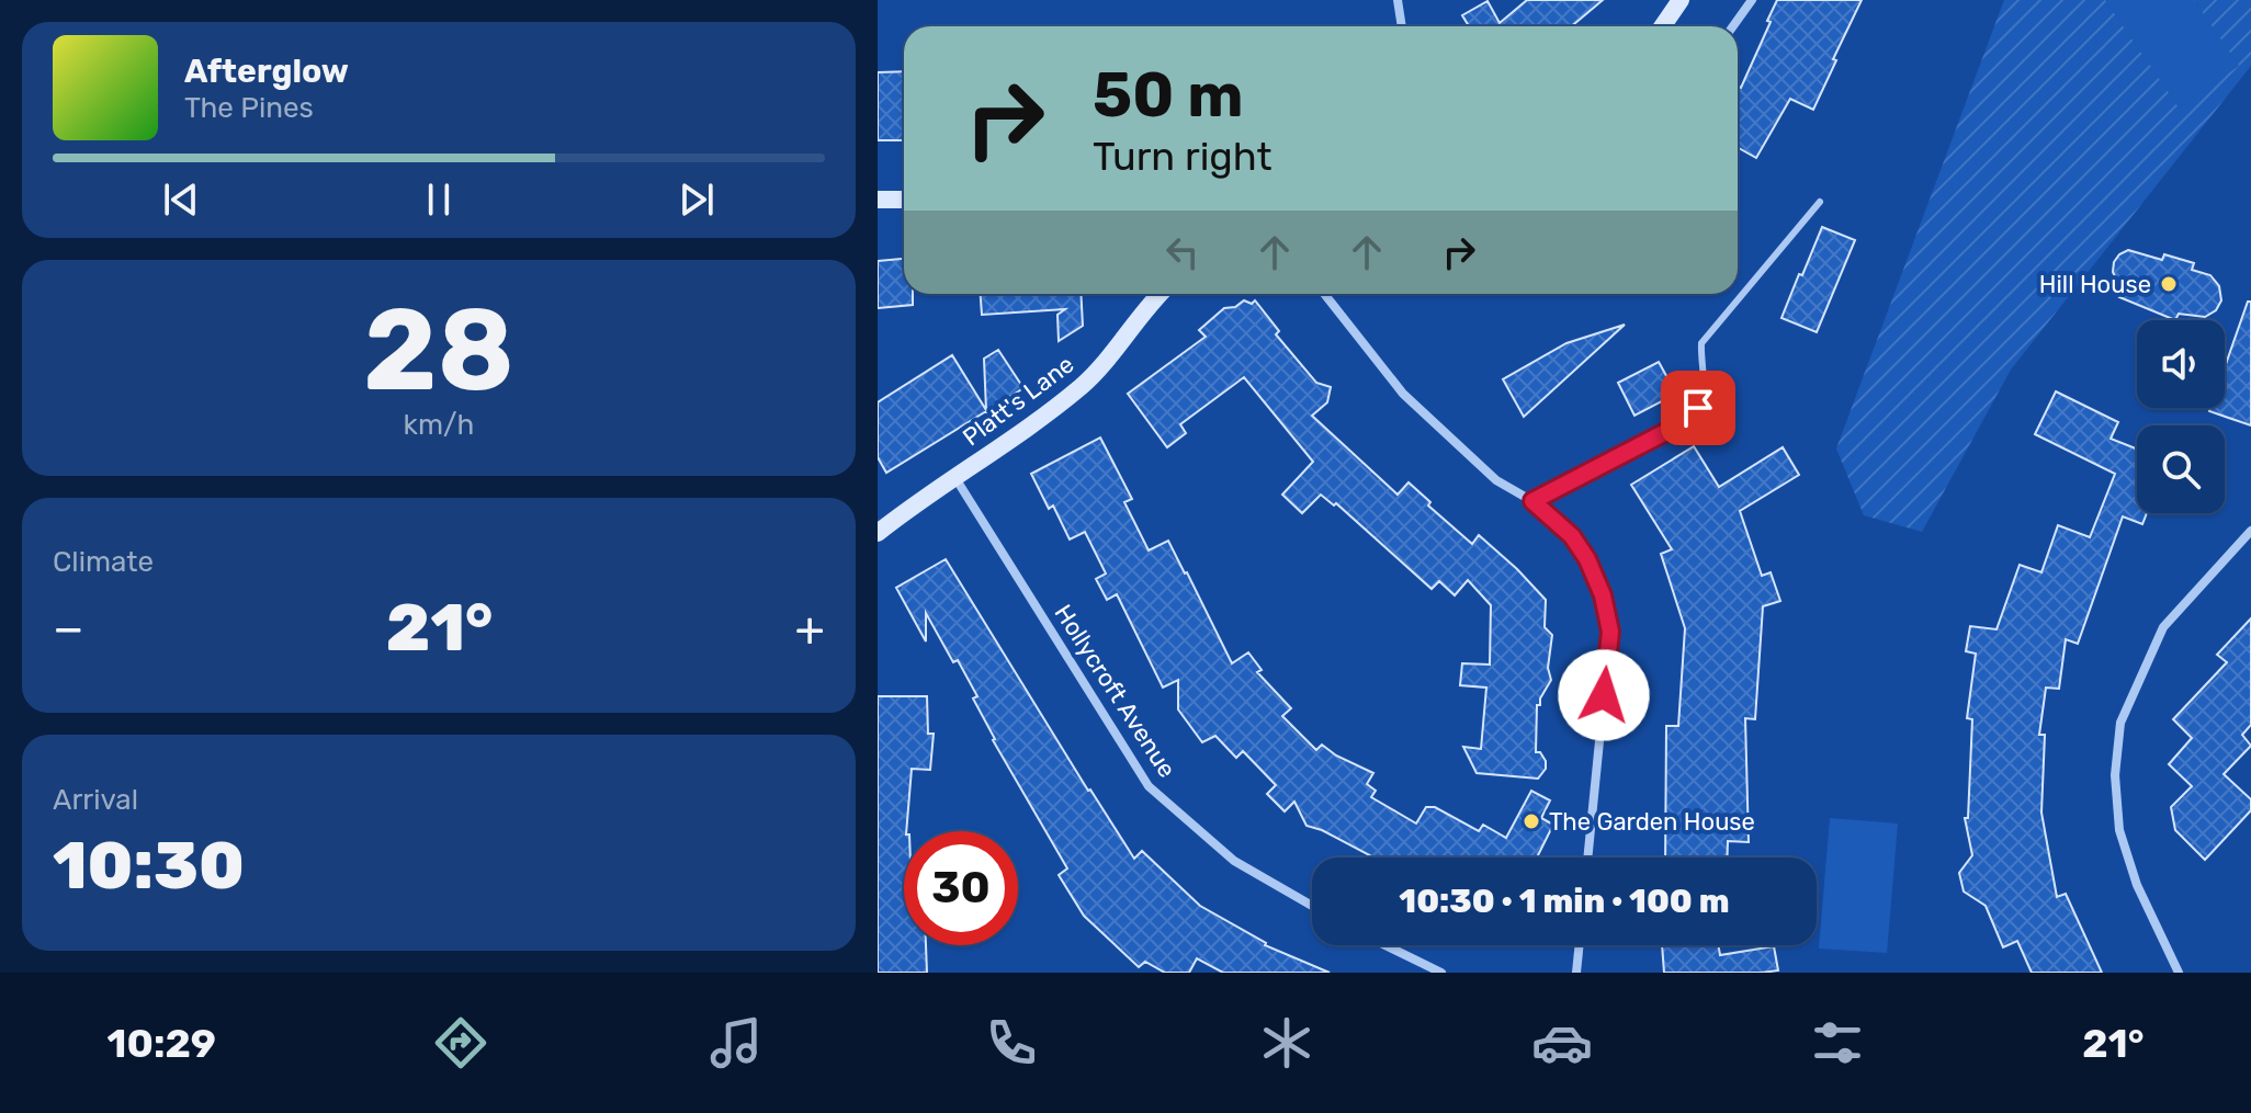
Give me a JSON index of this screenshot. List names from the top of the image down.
{
  "streets": {
    "street": ["Platt's Lane", "Hollycroft Avenue"]
  },
  "crossings": [
    ["Platt's Lane", "Hollycroft Avenue"]
  ],
  "places": ["Hill House", "The Garden House"],
  "page": {
    "turn": ["50 m", "Turn right"],
    "song": ["Afterglow", "The Pines"],
    "tile": [
      ["28", "km/h"],
      "Climate",
      ["Arrival", "10:30"]
    ],
    "heat": ["−", "21°", "+"],
    "limit": "30",
    "trip": "10:30 · 1 min · 100 m",
    "tabs": ["10:29", "21°"]
  }
}
